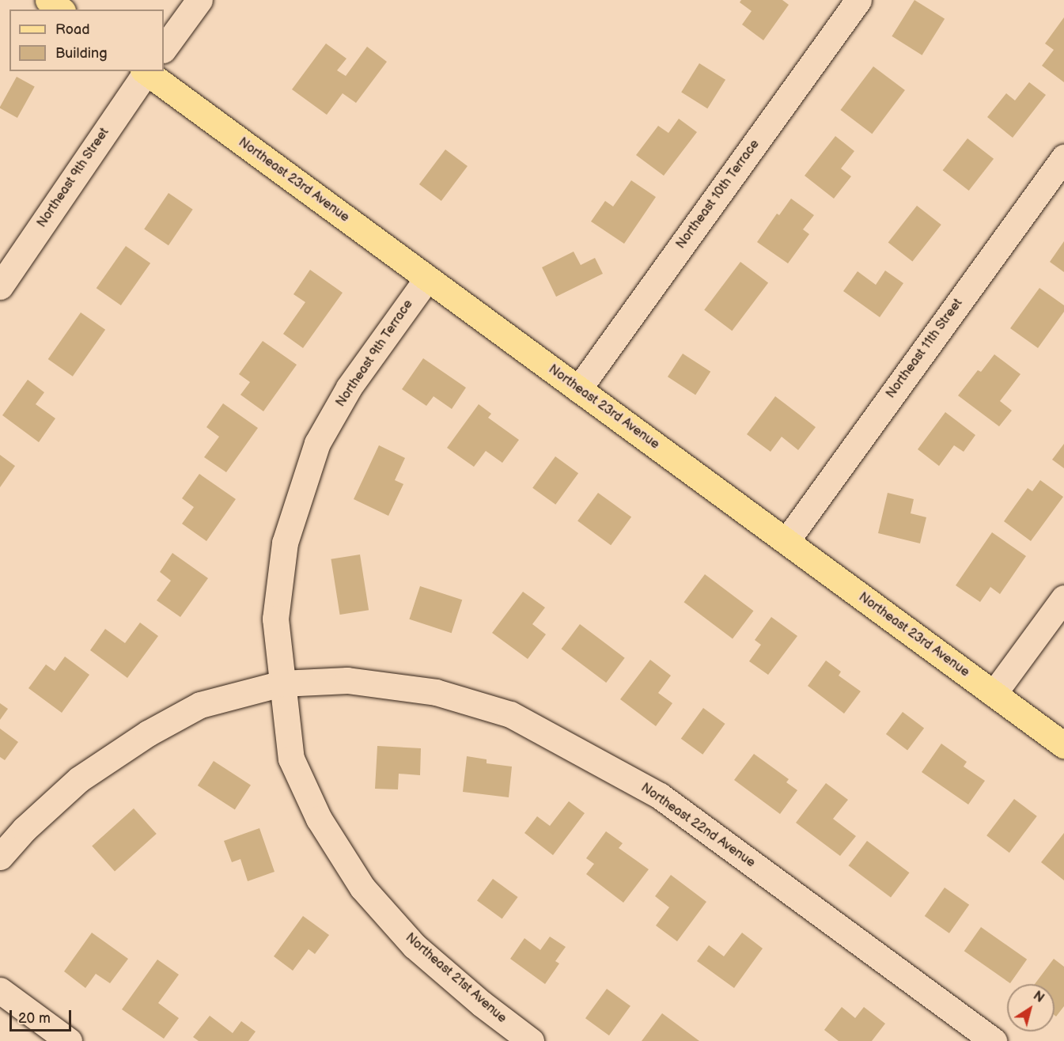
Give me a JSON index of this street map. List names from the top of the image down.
{
  "streets": {
    "main road": ["Northeast 23rd Avenue"],
    "street": [
      "Northeast 9th Street",
      "Northeast 10th Terrace",
      "Northeast 11th Street",
      "Northeast 9th Terrace",
      "Northeast 22nd Avenue",
      "Northeast 21st Avenue"
    ]
  },
  "crossings": [
    ["Northeast 23rd Avenue", "Northeast 10th Terrace"],
    ["Northeast 23rd Avenue", "Northeast 11th Street"],
    ["Northeast 23rd Avenue", "Northeast 9th Terrace"],
    ["Northeast 9th Terrace", "Northeast 22nd Avenue"],
    ["Northeast 9th Terrace", "Northeast 21st Avenue"],
    ["Northeast 22nd Avenue", "Northeast 21st Avenue"]
  ],
  "legend": ["Road", "Building"],
  "scale_bar": "20 m",
  "north": "top right"
}
